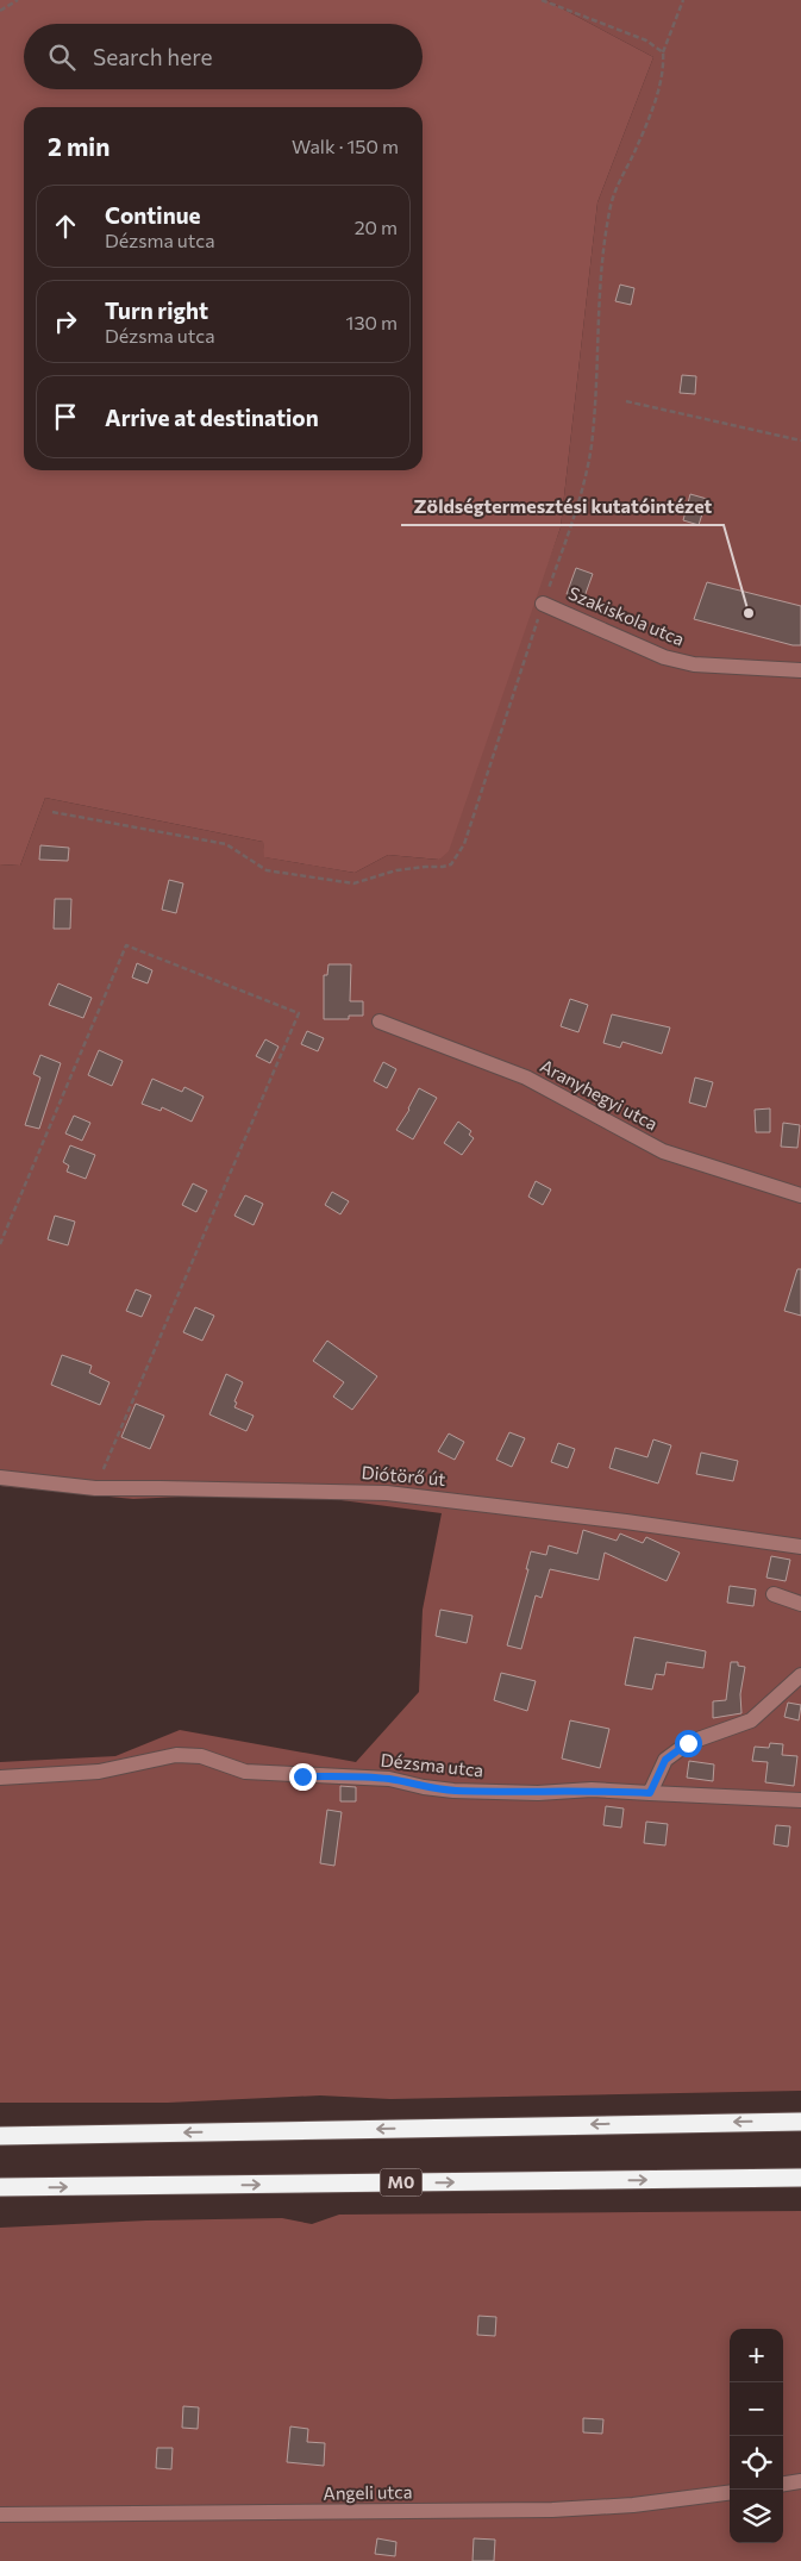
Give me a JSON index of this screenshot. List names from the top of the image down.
{
  "streets": {
    "highway": ["M0"],
    "street": [
      "Szakiskola utca",
      "Aranyhegyi utca",
      "Diótörő út",
      "Dézsma utca",
      "Angeli utca"
    ]
  },
  "places": ["Zöldségtermesztési kutatóintézet"],
  "page": {
    "search": "Search here",
    "heading": ["2 min", "Walk · 150 m"],
    "list": [
      ["Continue", "Dézsma utca", "20 m"],
      ["Turn right", "Dézsma utca", "130 m"],
      "Arrive at destination"
    ],
    "map_buttons": ["+", "−"]
  }
}
